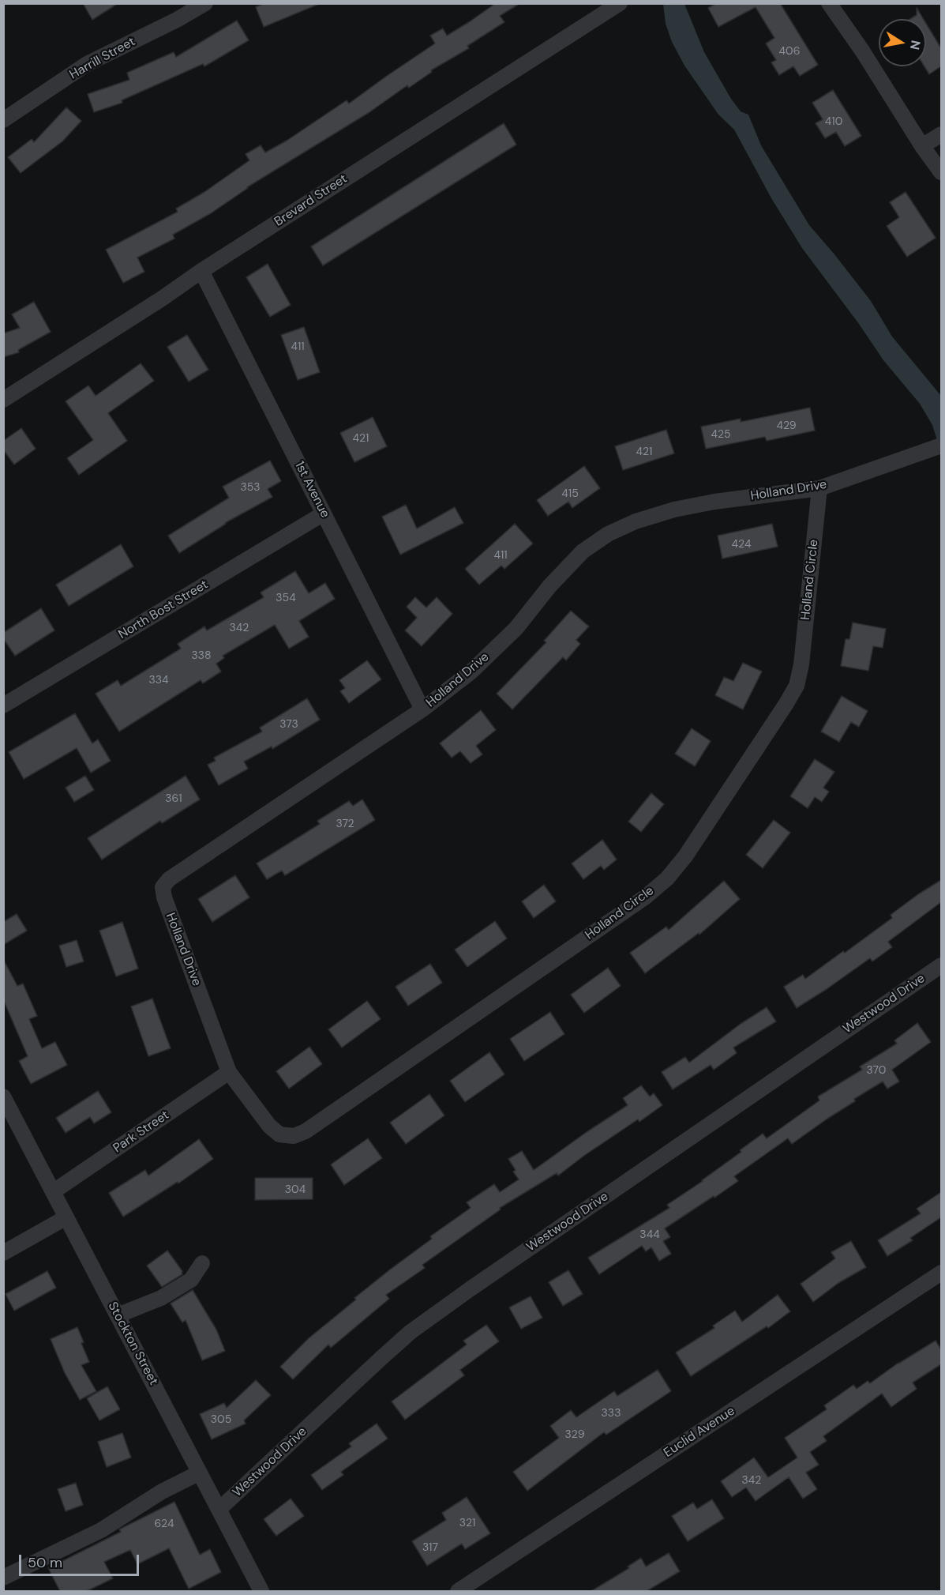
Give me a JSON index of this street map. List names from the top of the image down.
{
  "streets": {
    "street": [
      "Harrill Street",
      "Brevard Street",
      "1st Avenue",
      "Holland Drive",
      "Holland Circle",
      "North Bost Street",
      "Westwood Drive",
      "Park Street",
      "Stockton Street",
      "Euclid Avenue"
    ]
  },
  "crossings": [
    ["Brevard Street", "1st Avenue"],
    ["1st Avenue", "Holland Drive"],
    ["1st Avenue", "North Bost Street"],
    ["Holland Drive", "Holland Circle"],
    ["Holland Drive", "Park Street"],
    ["Holland Circle", "Park Street"],
    ["Westwood Drive", "Stockton Street"],
    ["Park Street", "Stockton Street"]
  ],
  "house_numbers": [
    "406",
    "410",
    "411",
    "429",
    "425",
    "421",
    "421",
    "353",
    "415",
    "424",
    "411",
    "354",
    "342",
    "338",
    "334",
    "373",
    "361",
    "372",
    "370",
    "304",
    "344",
    "333",
    "305",
    "329",
    "342",
    "321",
    "624",
    "317"
  ],
  "scale_bar": "50 m",
  "north": "right"
}
